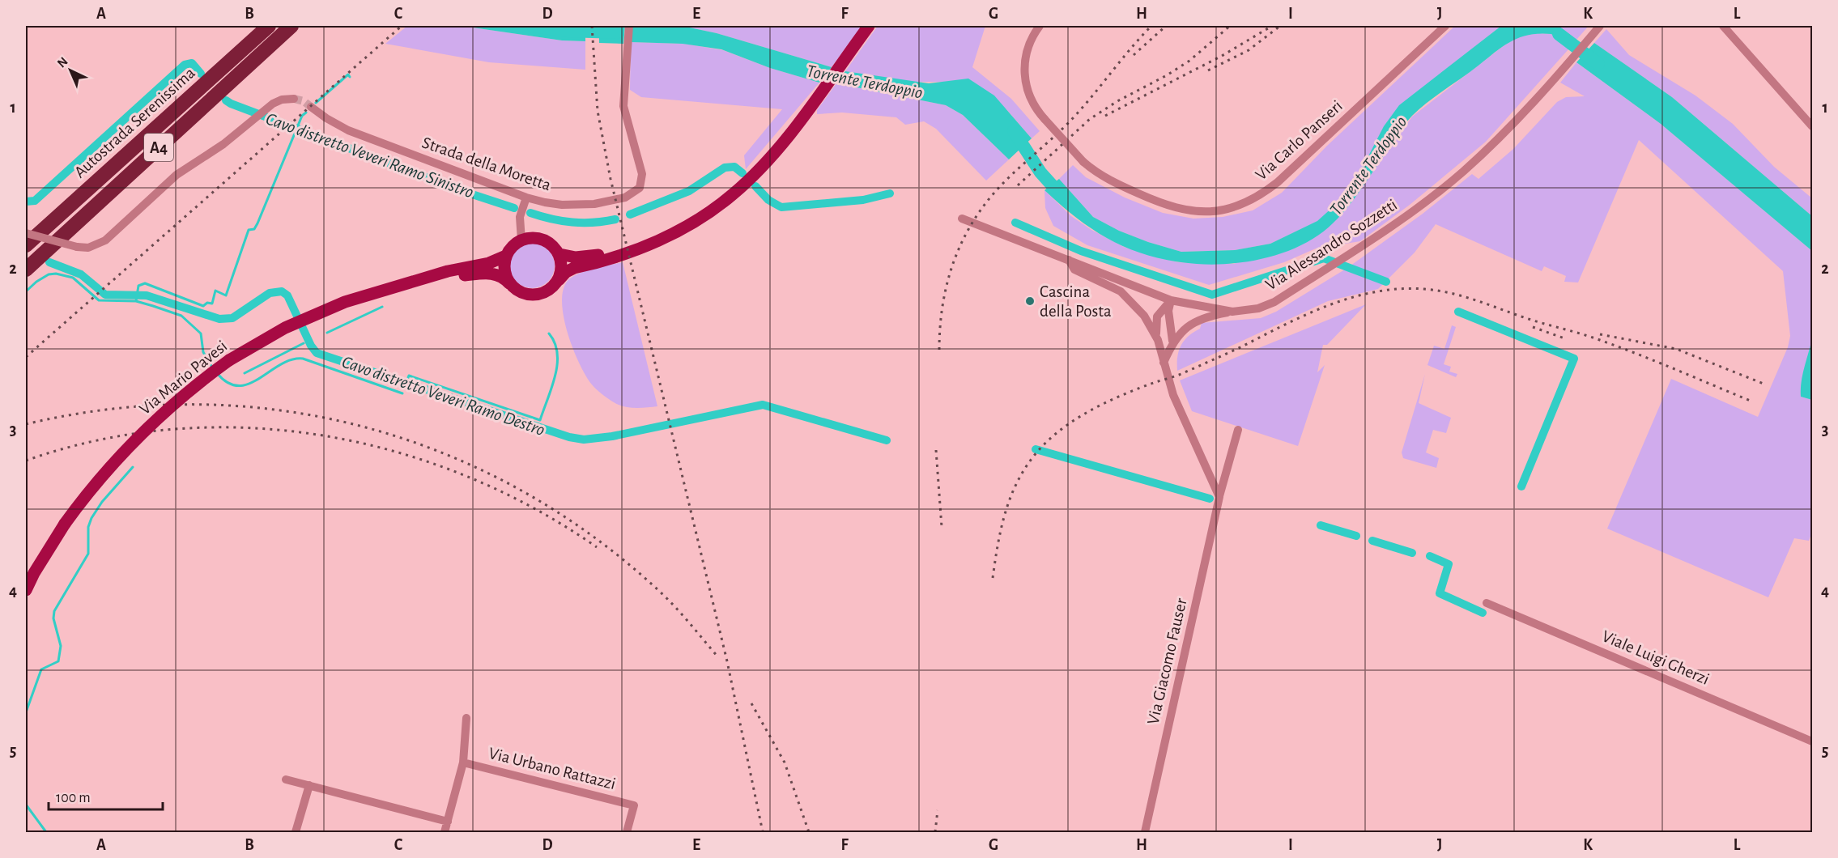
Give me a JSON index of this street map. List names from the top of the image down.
{
  "streets": {
    "highway": ["Autostrada Serenissima", "A4"],
    "main road": ["Via Mario Pavesi"],
    "street": [
      "Via Carlo Panseri",
      "Strada della Moretta",
      "Via Alessandro Sozzetti",
      "Viale Luigi Gherzi",
      "Via Giacomo Fauser",
      "Via Urbano Rattazzi"
    ]
  },
  "water": ["Torrente Terdoppio", "Cavo distretto Veveri Ramo Sinistro", "Cavo distretto Veveri Ramo Destro"],
  "places": ["Cascina della Posta"],
  "scale_bar": "100 m",
  "north": "top left",
  "grid": {
    "columns": [
      "A",
      "B",
      "C",
      "D",
      "E",
      "F",
      "G",
      "H",
      "I",
      "J",
      "K",
      "L"
    ],
    "rows": [
      "1",
      "2",
      "3",
      "4",
      "5"
    ]
  }
}
